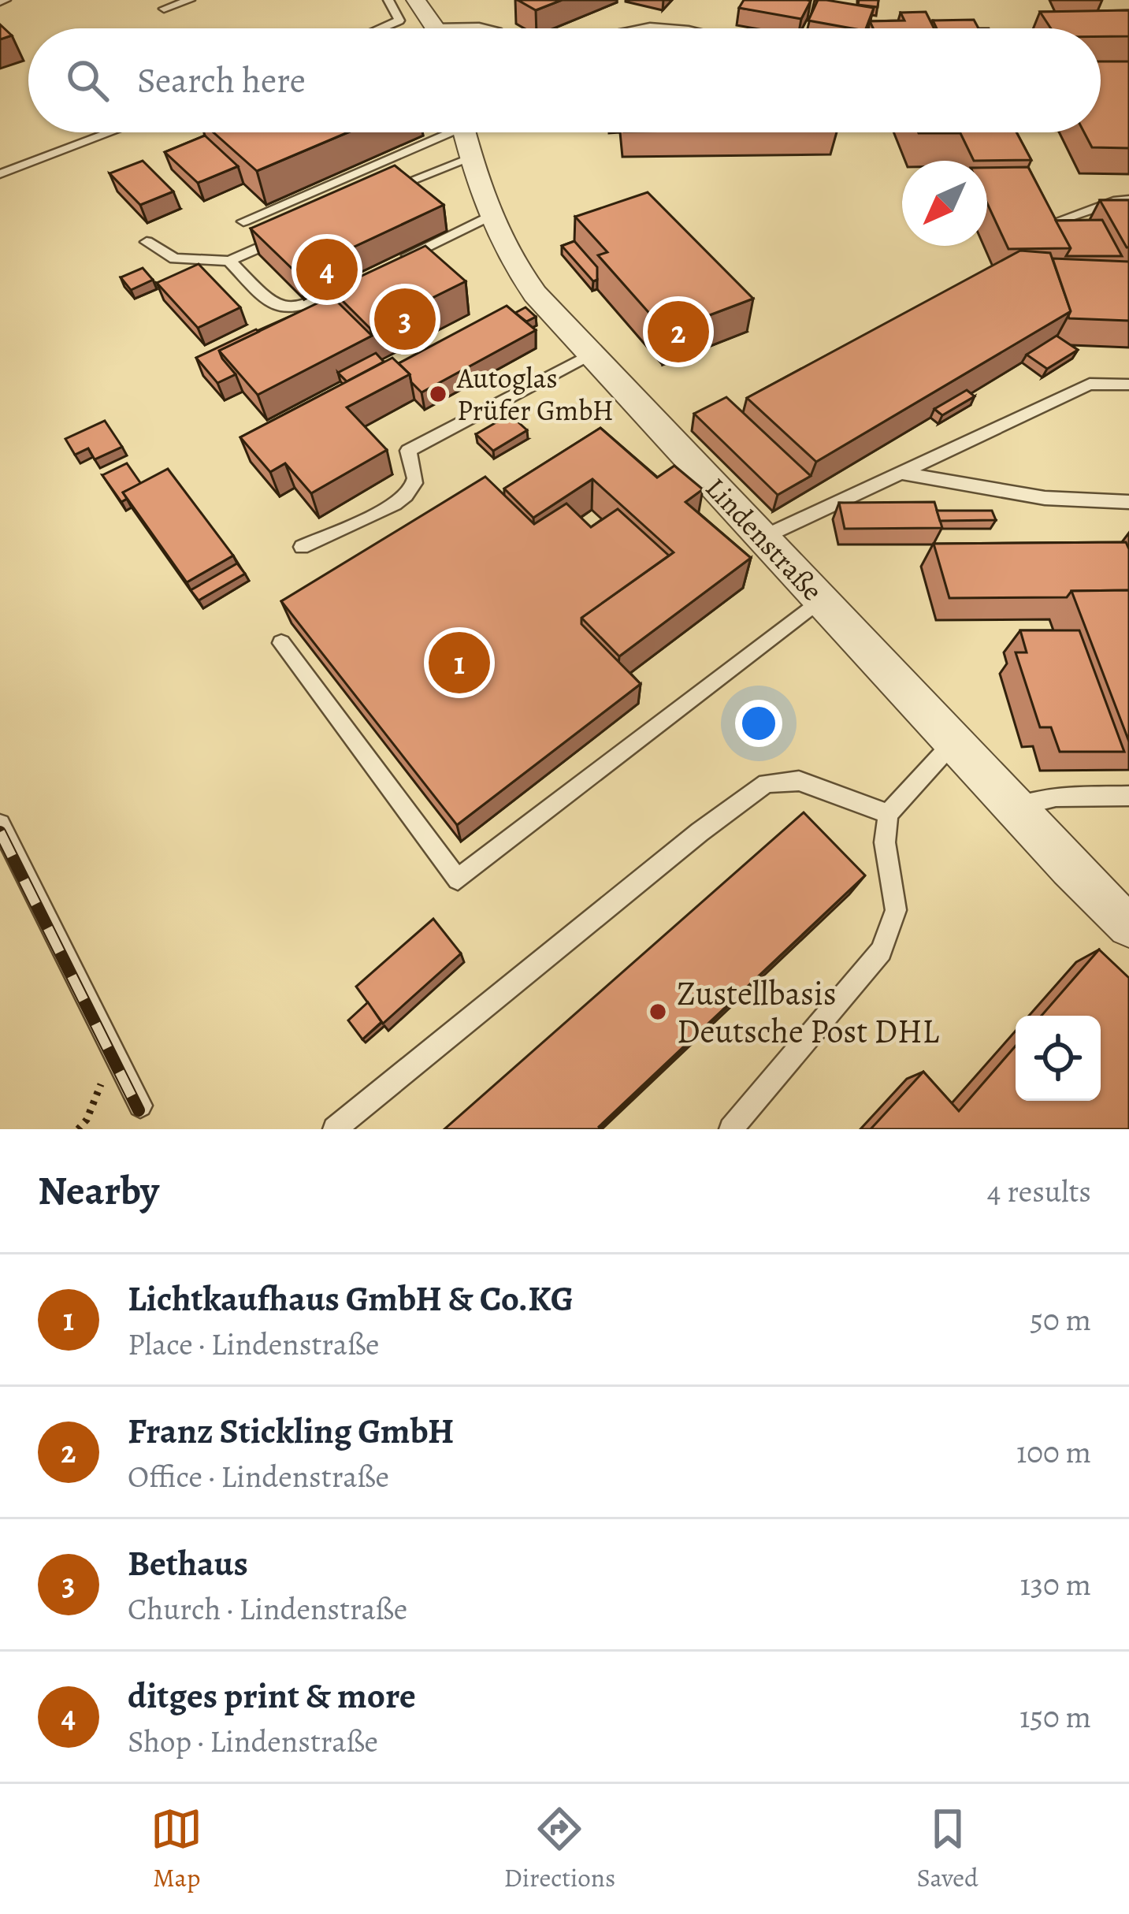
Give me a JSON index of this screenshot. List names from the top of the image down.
{
  "streets": {
    "street": ["Lindenstraße"]
  },
  "places": ["Autoglas Prüfer GmbH", "Zustellbasis Deutsche Post DHL"],
  "north": "bottom left",
  "page": {
    "search": "Search here",
    "pins": [
      "4",
      "3",
      "2",
      "1"
    ],
    "heading": ["Nearby", "4 results"],
    "list": [
      {
        "mark": "1",
        "name": "Lichtkaufhaus GmbH & Co.KG",
        "note": "Place · Lindenstraße",
        "value": "50 m"
      },
      {
        "mark": "2",
        "name": "Franz Stickling GmbH",
        "note": "Office · Lindenstraße",
        "value": "100 m"
      },
      {
        "mark": "3",
        "name": "Bethaus",
        "note": "Church · Lindenstraße",
        "value": "130 m"
      },
      {
        "mark": "4",
        "name": "ditges print & more",
        "note": "Shop · Lindenstraße",
        "value": "150 m"
      }
    ],
    "nav": ["Map", "Directions", "Saved"]
  }
}
